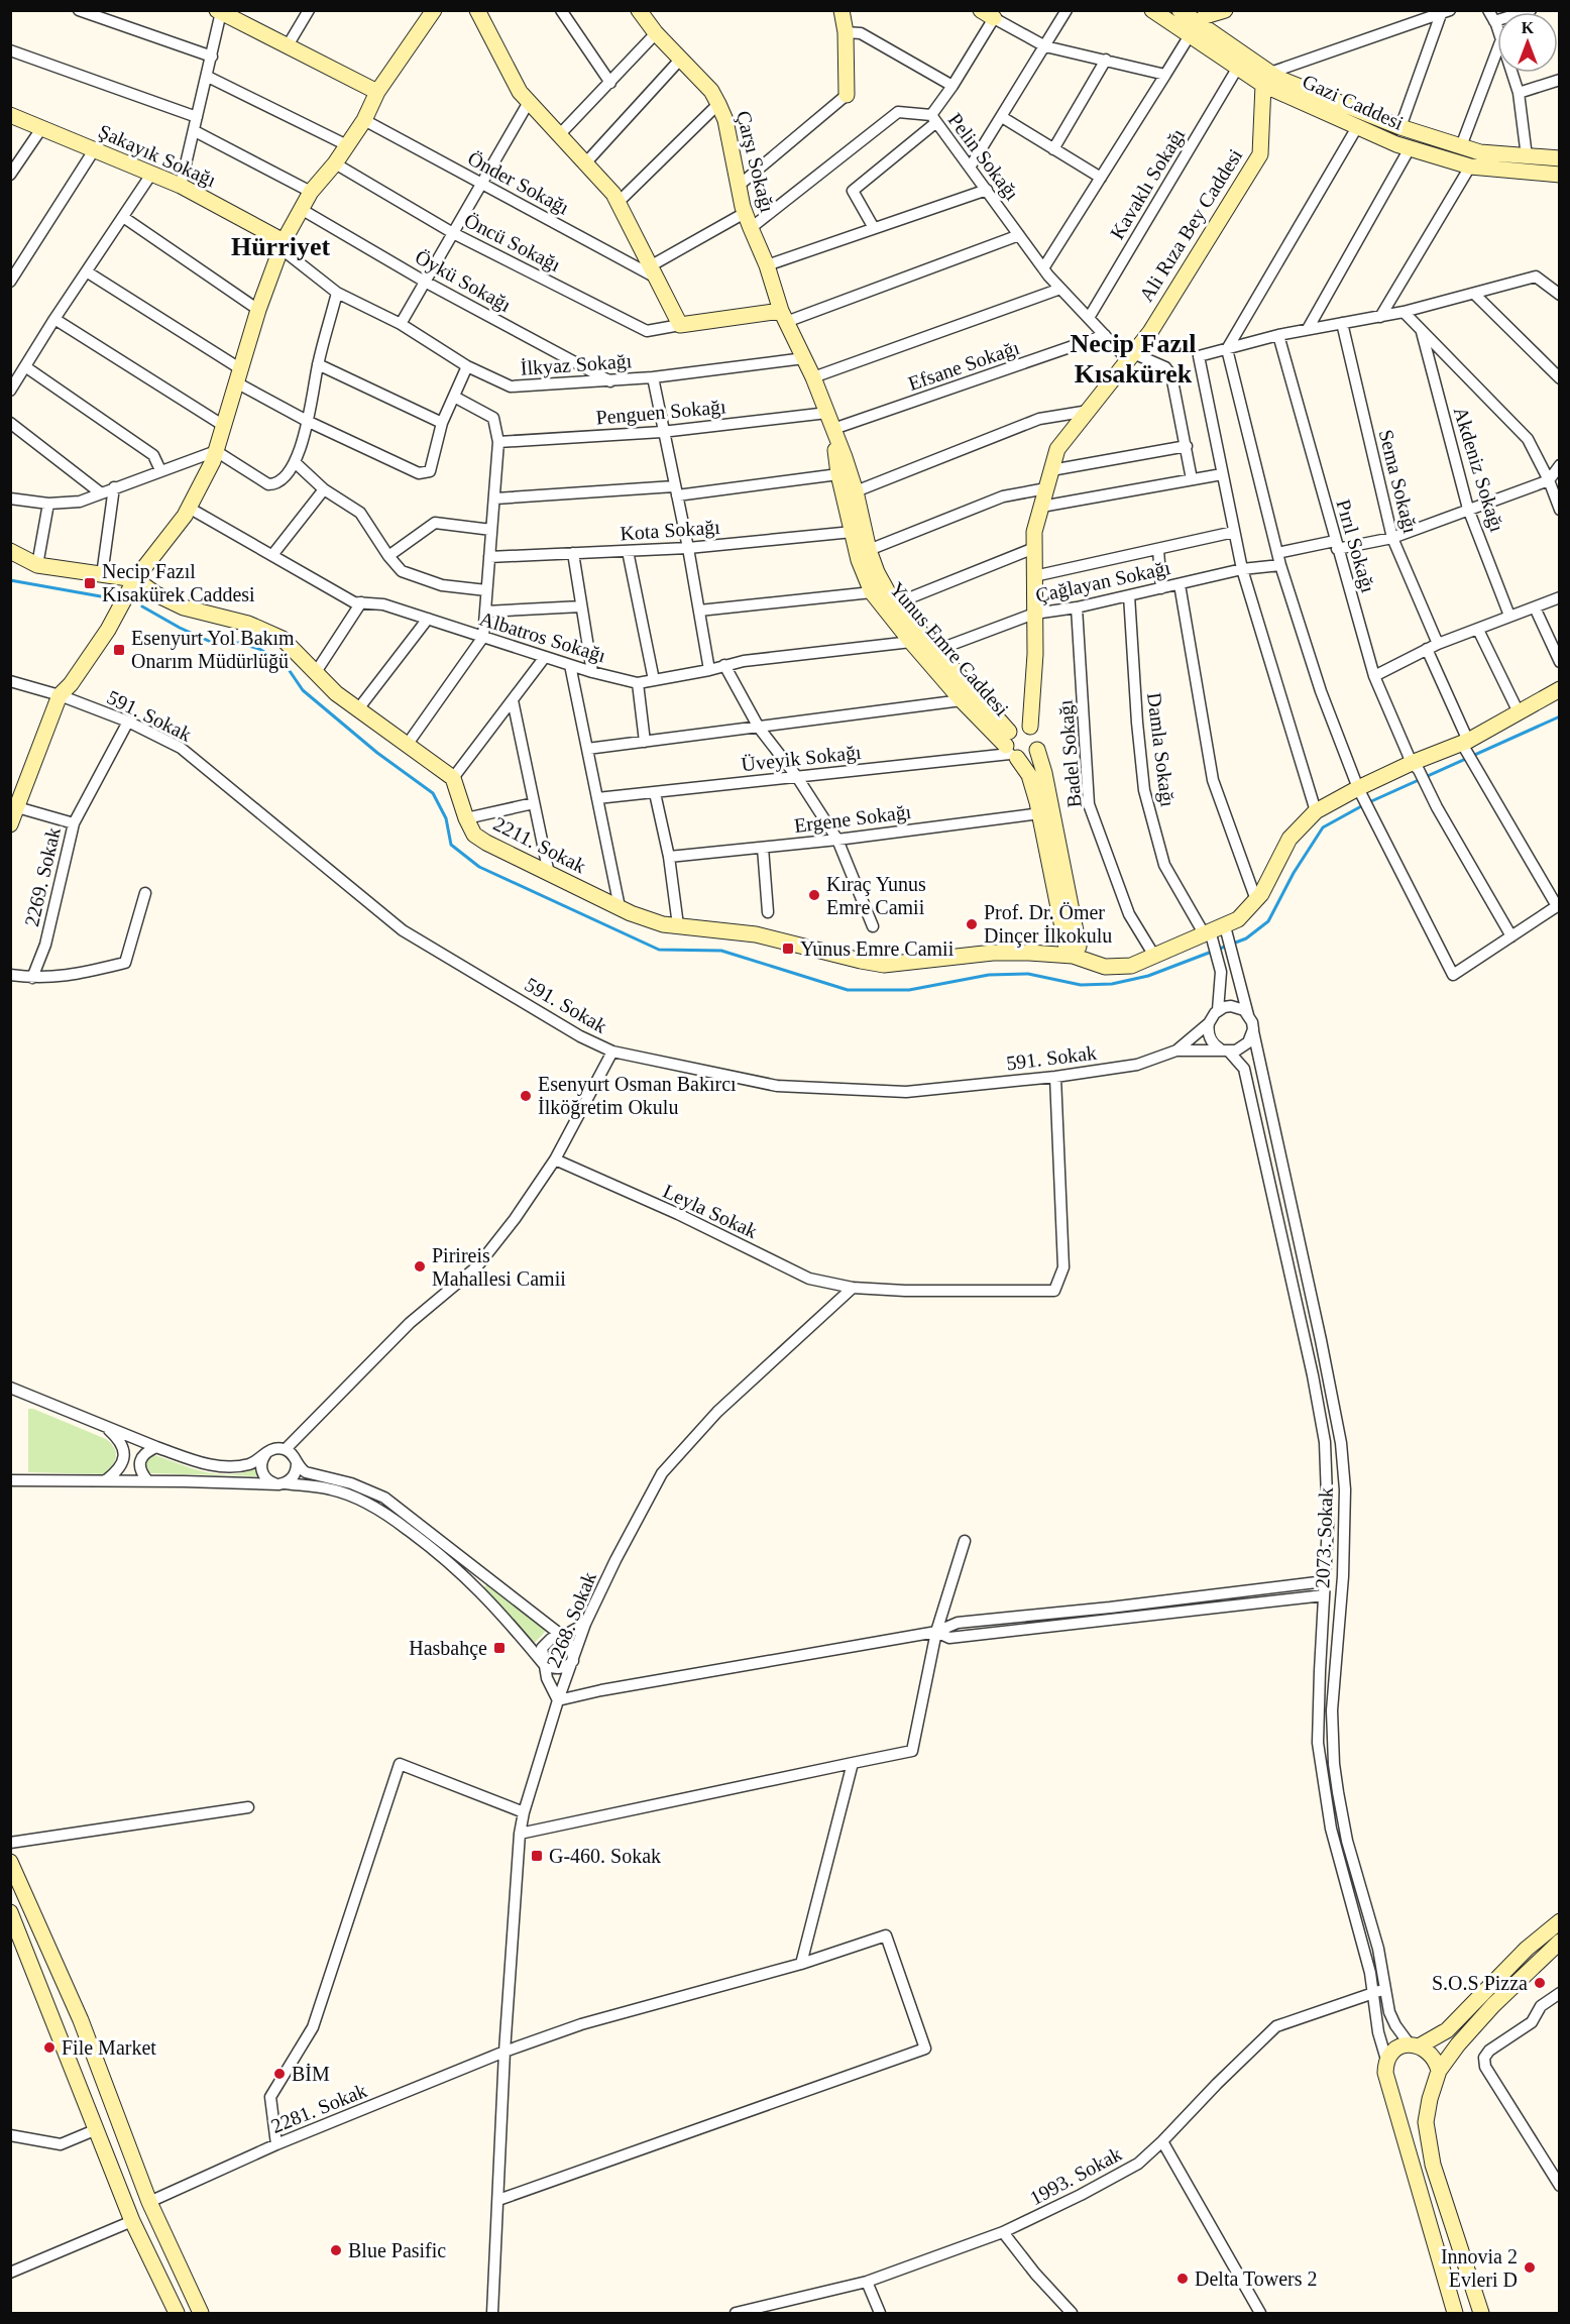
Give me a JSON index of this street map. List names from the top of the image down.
{
  "streets": {
    "street": [
      "Gazi Caddesi",
      "Şakayık Sokağı",
      "Pelin Sokağı",
      "Çarşı Sokağı",
      "Önder Sokağı",
      "Kavaklı Sokağı",
      "Ali Rıza Bey Caddesi",
      "Öncü Sokağı",
      "Öykü Sokağı",
      "İlkyaz Sokağı",
      "Efsane Sokağı",
      "Penguen Sokağı",
      "Akdeniz Sokağı",
      "Sema Sokağı",
      "Kota Sokağı",
      "Pırıl Sokağı",
      "Çağlayan Sokağı",
      "Albatros Sokağı",
      "Yunus Emre Caddesi",
      "591. Sokak",
      "Damla Sokağı",
      "Badel Sokağı",
      "Üveyik Sokağı",
      "Ergene Sokağı",
      "2211. Sokak",
      "2269. Sokak",
      "Leyla Sokak",
      "2073. Sokak",
      "2268. Sokak",
      "2281. Sokak",
      "1993. Sokak"
    ]
  },
  "crossings": [
    ["Gazi Caddesi", "Kavaklı Sokağı"],
    ["Gazi Caddesi", "Ali Rıza Bey Caddesi"],
    ["Şakayık Sokağı", "İlkyaz Sokağı"],
    ["Pelin Sokağı", "Çarşı Sokağı"],
    ["Pelin Sokağı", "Kavaklı Sokağı"],
    ["Pelin Sokağı", "Ali Rıza Bey Caddesi"],
    ["Pelin Sokağı", "Efsane Sokağı"],
    ["Çarşı Sokağı", "İlkyaz Sokağı"],
    ["Çarşı Sokağı", "Efsane Sokağı"],
    ["Çarşı Sokağı", "Penguen Sokağı"],
    ["Çarşı Sokağı", "Yunus Emre Caddesi"],
    ["Ali Rıza Bey Caddesi", "Çağlayan Sokağı"],
    ["Ali Rıza Bey Caddesi", "Yunus Emre Caddesi"],
    ["Ali Rıza Bey Caddesi", "Üveyik Sokağı"],
    ["Öykü Sokağı", "İlkyaz Sokağı"],
    ["Efsane Sokağı", "Yunus Emre Caddesi"],
    ["Kota Sokağı", "Yunus Emre Caddesi"],
    ["Çağlayan Sokağı", "Yunus Emre Caddesi"],
    ["Çağlayan Sokağı", "Damla Sokağı"],
    ["Çağlayan Sokağı", "Badel Sokağı"],
    ["Albatros Sokağı", "Yunus Emre Caddesi"],
    ["Yunus Emre Caddesi", "Üveyik Sokağı"],
    ["591. Sokak", "2269. Sokak"],
    ["Damla Sokağı", "2211. Sokak"],
    ["Badel Sokağı", "2211. Sokak"],
    ["Leyla Sokak", "2268. Sokak"],
    ["2073. Sokak", "1993. Sokak"],
    ["2268. Sokak", "2281. Sokak"]
  ],
  "districts": ["Hürriyet", "Necip Fazıl Kısakürek"],
  "places": {
    "transit": [
      "Necip Fazıl Kısakürek Caddesi",
      "Esenyurt Yol Bakım Onarım Müdürlüğü",
      "Yunus Emre Camii",
      "Hasbahçe",
      "G-460. Sokak"
    ],
    "other": [
      "Kıraç Yunus Emre Camii",
      "Prof. Dr. Ömer Dinçer İlkokulu",
      "Esenyurt Osman Bakırcı İlköğretim Okulu",
      "Pirireis Mahallesi Camii",
      "S.O.S Pizza",
      "File Market",
      "BİM",
      "Blue Pasific",
      "Innovia 2 Evleri D",
      "Delta Towers 2"
    ]
  },
  "north": "top"
}
